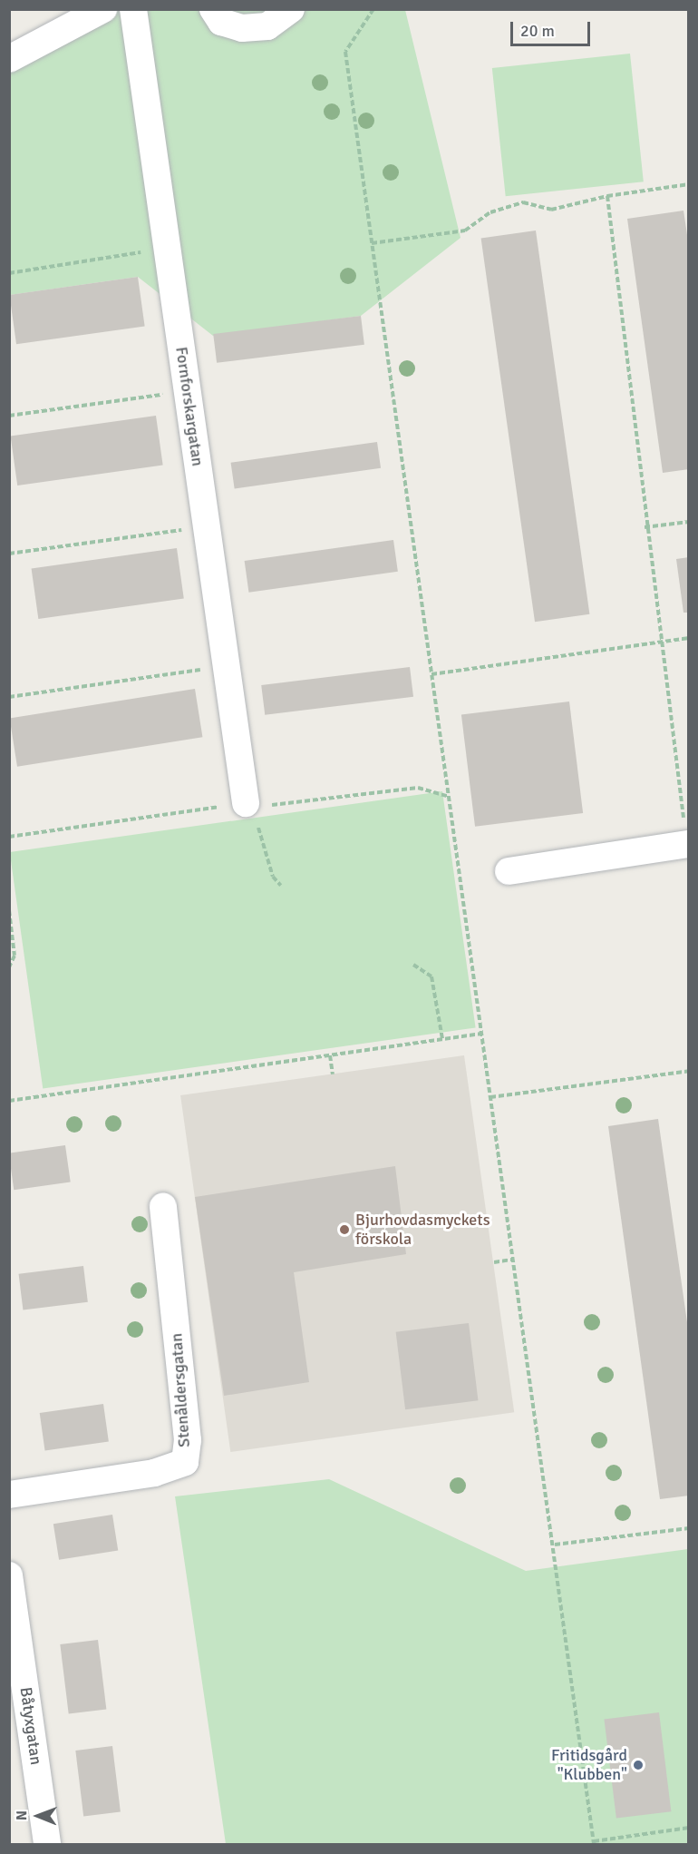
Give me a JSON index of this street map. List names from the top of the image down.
{
  "streets": {
    "street": ["Fornforskargatan", "Stenåldersgatan", "Båtyxgatan"]
  },
  "places": ["Bjurhovdasmyckets förskola", "Fritidsgård \"Klubben\""],
  "scale_bar": "20 m",
  "north": "left"
}
